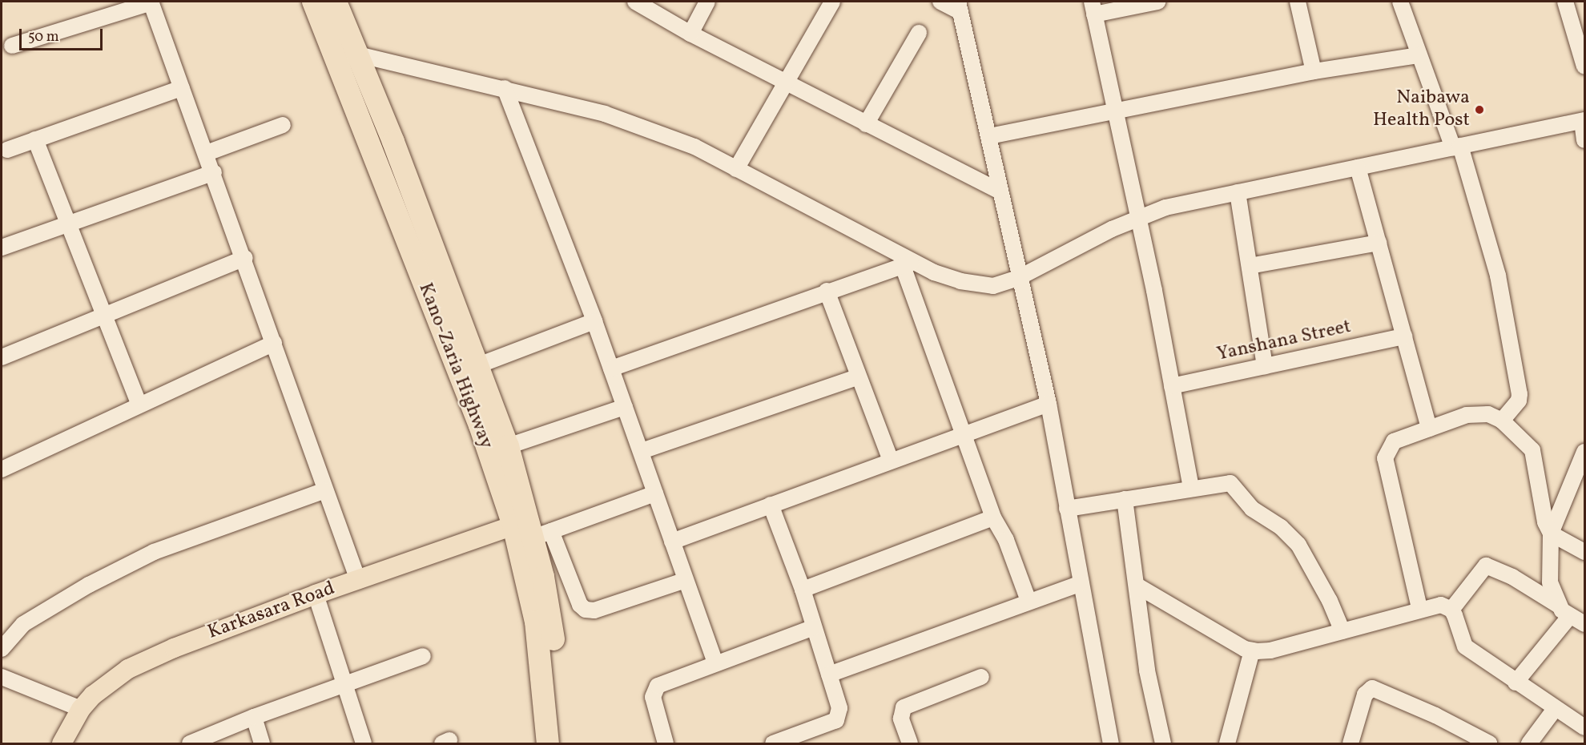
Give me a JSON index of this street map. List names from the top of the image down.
{
  "streets": {
    "highway": ["Kano-Zaria Highway"],
    "main road": ["Karkasara Road"],
    "street": ["Yanshana Street"]
  },
  "crossings": [
    ["Kano-Zaria Highway", "Karkasara Road"]
  ],
  "places": ["Naibawa Health Post"],
  "scale_bar": "50 m"
}
